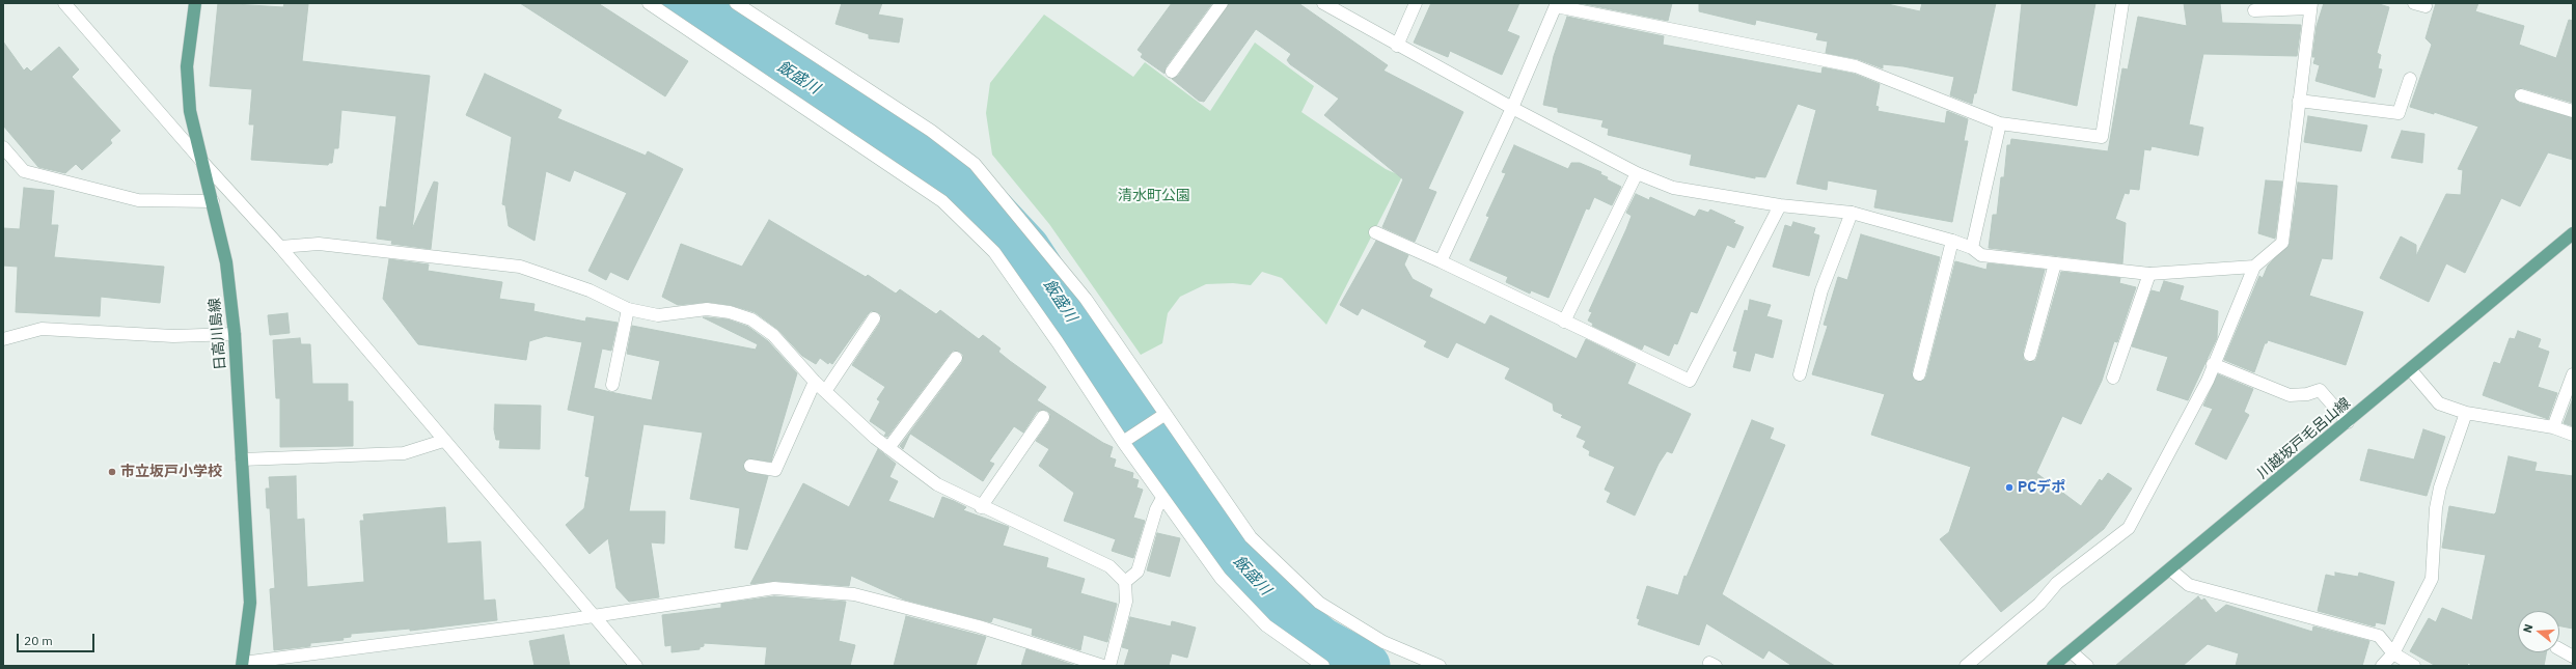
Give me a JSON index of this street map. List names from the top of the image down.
{
  "streets": {
    "main road": ["日高川島線", "川越坂戸毛呂山線"]
  },
  "water": ["飯盛川"],
  "parks": ["清水町公園"],
  "places": ["市立坂戸小学校", "PCデポ"],
  "scale_bar": "20 m",
  "north": "left"
}
